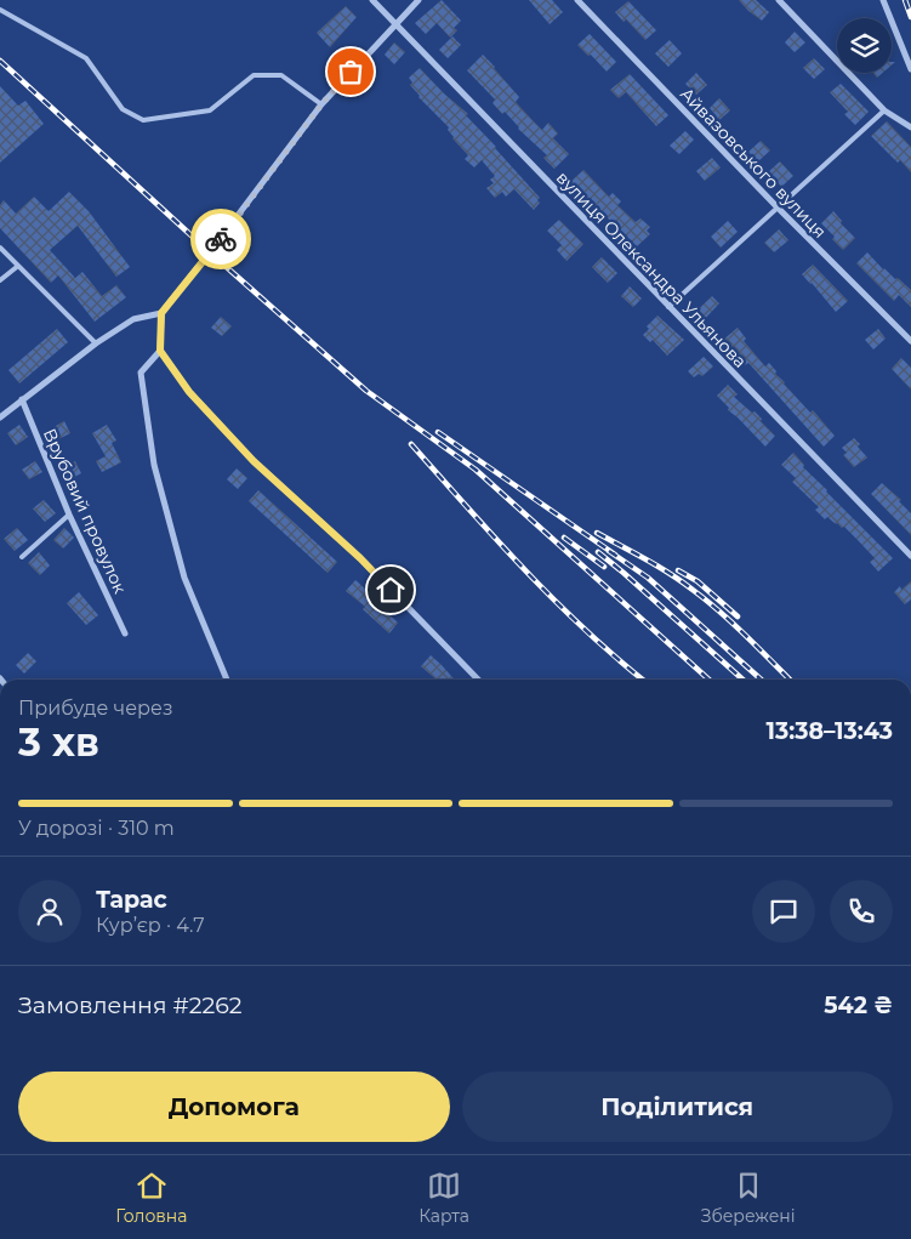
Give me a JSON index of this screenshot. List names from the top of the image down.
{
  "streets": {
    "street": ["Айвазовського вулиця", "вулиця Олександра Ульянова", "Врубовий провулок"]
  },
  "page": {
    "heading": ["3 хв", "Прибуде через", "13:38–13:43"],
    "panel": [
      "Тарас",
      "Кур’єр · 4.7",
      "Замовлення #2262",
      "542 ₴"
    ],
    "bar": "У дорозі · 310 m",
    "buttons": ["Допомога", "Поділитися"],
    "tabs": ["Головна", "Карта", "Збережені"]
  }
}
